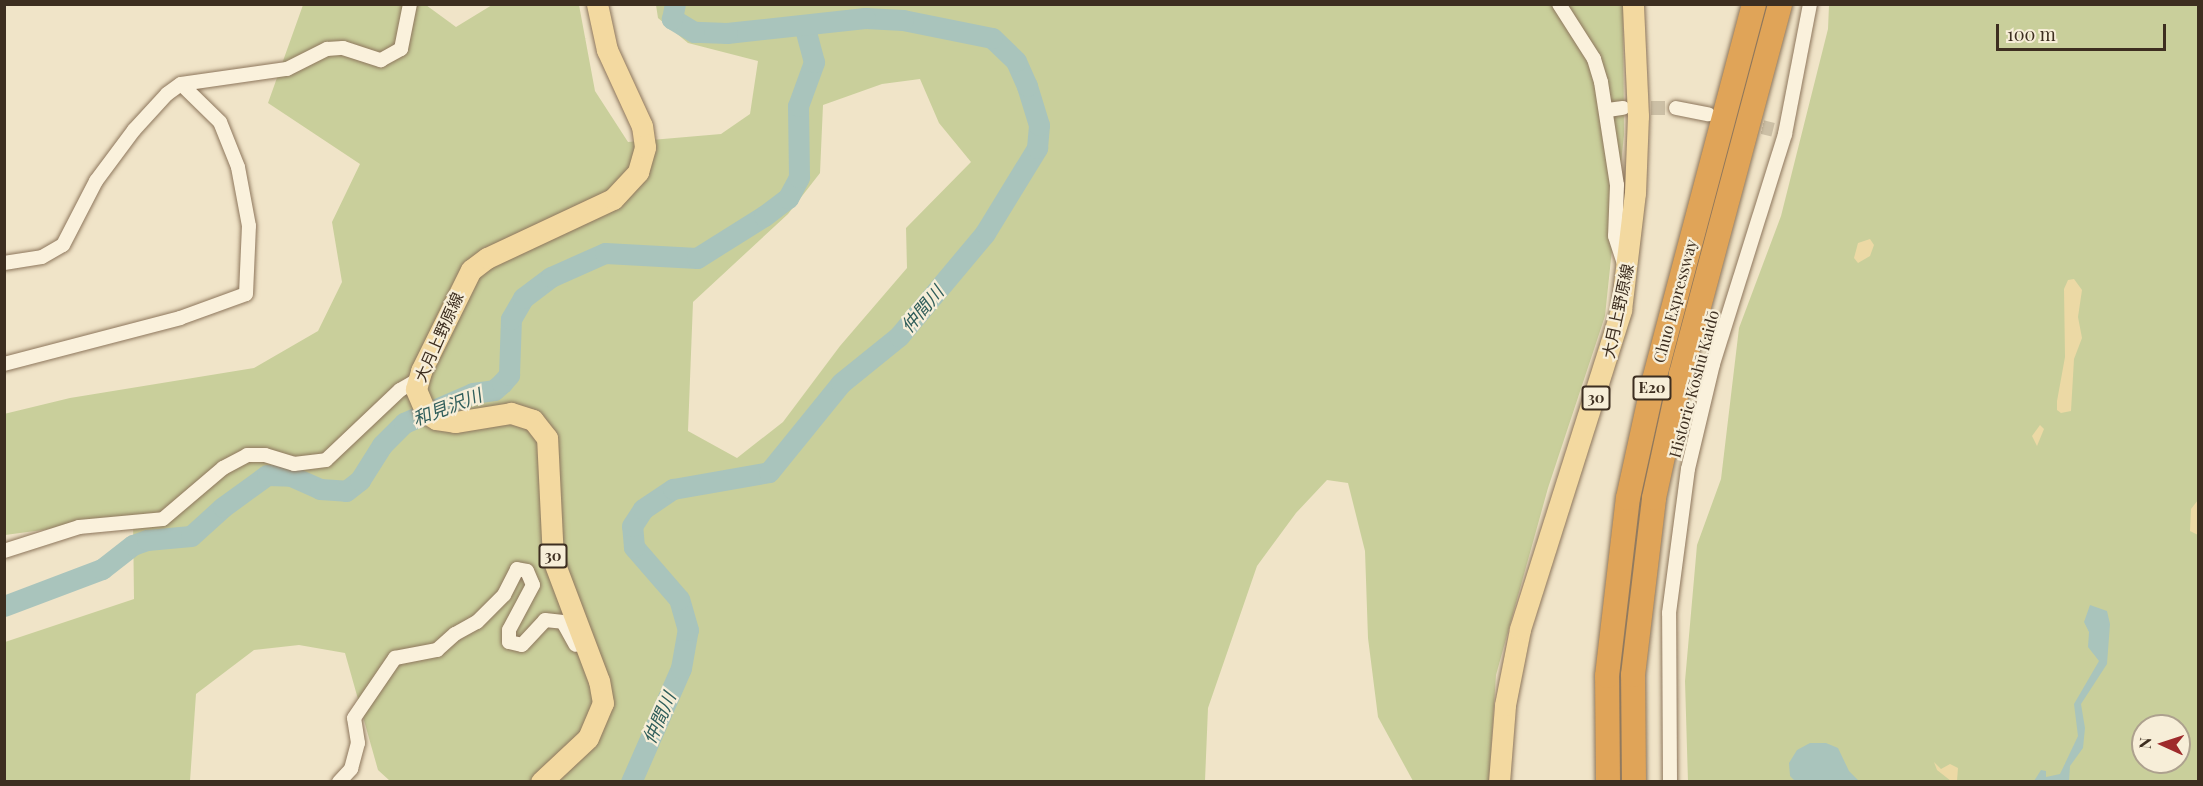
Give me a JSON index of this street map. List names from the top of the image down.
{
  "streets": {
    "highway": ["Chuo Expressway", "E20"],
    "main road": ["大月上野原線", "30"],
    "street": ["Historic Kōshū Kaidō"]
  },
  "water": ["仲間川", "和見沢川"],
  "scale_bar": "100 m",
  "north": "left"
}
